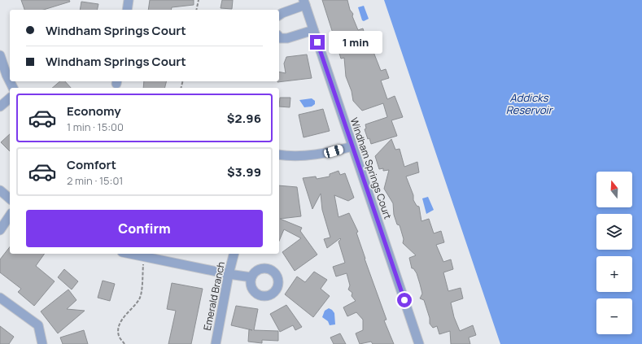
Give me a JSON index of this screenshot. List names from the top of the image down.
{
  "streets": {
    "street": ["Windham Springs Court", "Emerald Branch"]
  },
  "water": ["Addicks Reservoir"],
  "north": "top",
  "page": {
    "banner": ["Windham Springs Court", "Windham Springs Court"],
    "bubble": "1 min",
    "list": [
      {
        "name": "Economy",
        "note": "1 min · 15:00",
        "value": "$2.96"
      },
      {
        "name": "Comfort",
        "note": "2 min · 15:01",
        "value": "$3.99"
      }
    ],
    "map_buttons": ["+", "−"],
    "buttons": "Confirm"
  }
}
